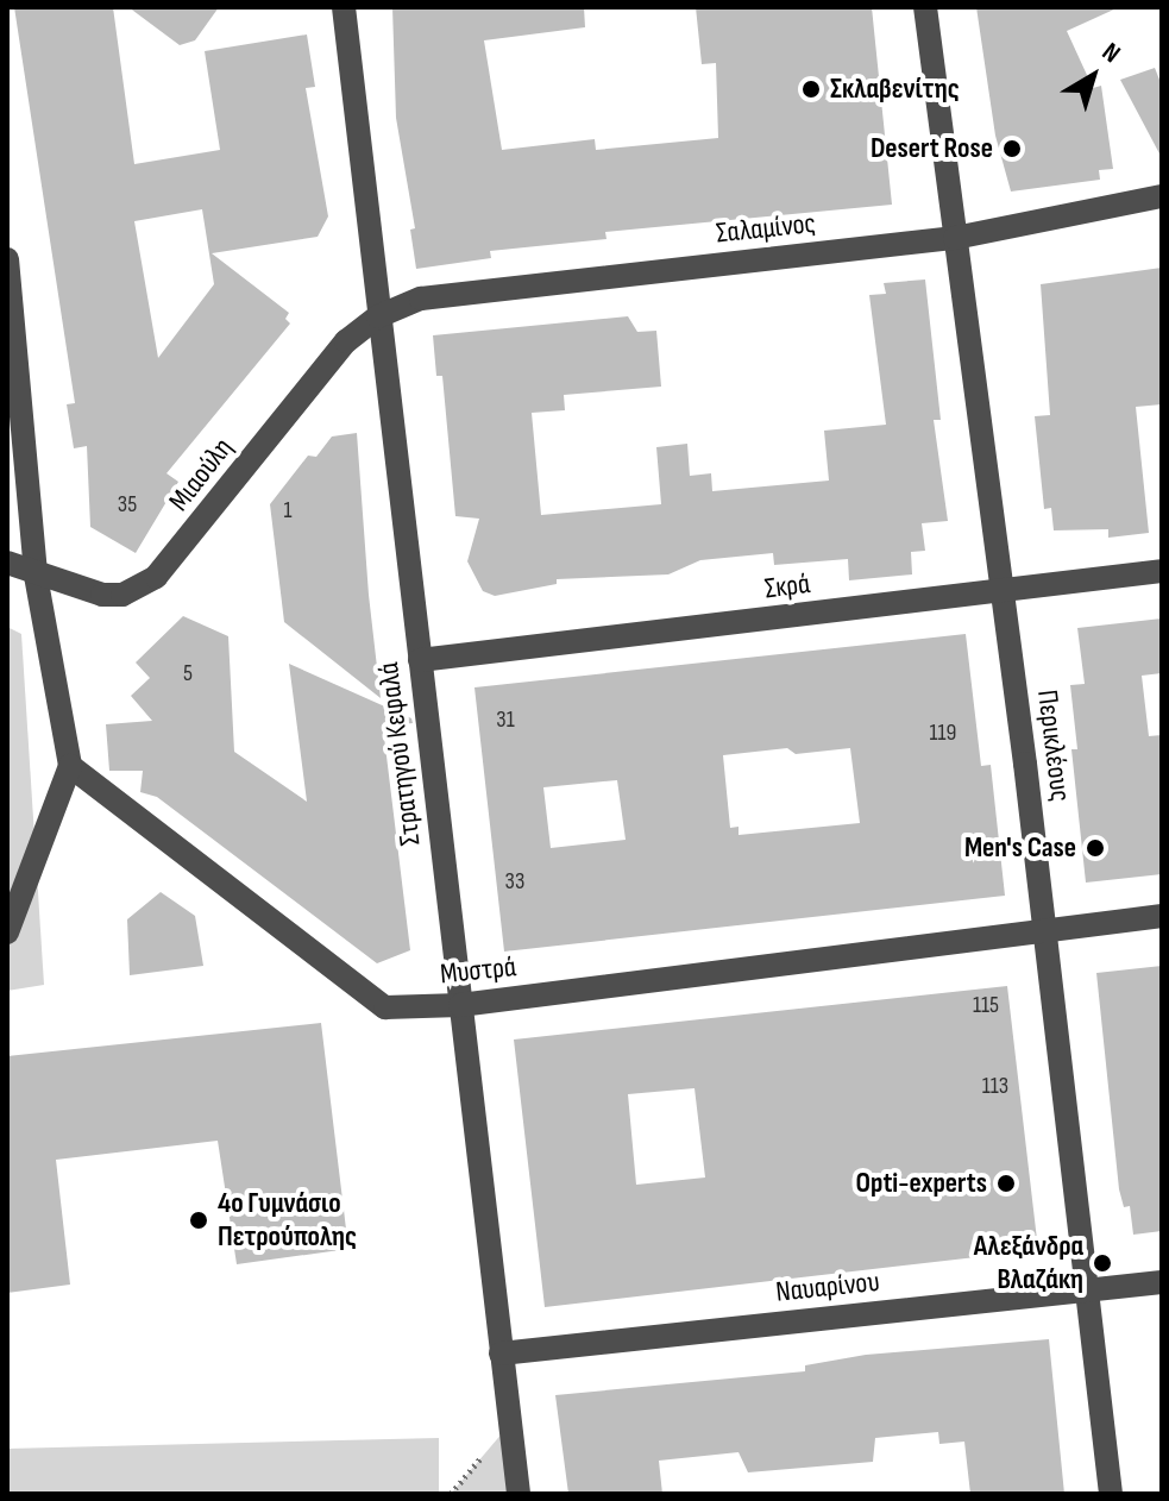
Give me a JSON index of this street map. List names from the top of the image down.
{
  "streets": {
    "street": [
      "Σαλαμίνος",
      "Μιαούλη",
      "Σκρά",
      "Περικλέους",
      "Στρατηγού Κεφαλά",
      "Μυστρά",
      "Ναυαρίνου"
    ]
  },
  "crossings": [
    ["Σαλαμίνος", "Μιαούλη"],
    ["Σαλαμίνος", "Περικλέους"],
    ["Σαλαμίνος", "Στρατηγού Κεφαλά"],
    ["Μιαούλη", "Στρατηγού Κεφαλά"],
    ["Σκρά", "Περικλέους"],
    ["Σκρά", "Στρατηγού Κεφαλά"],
    ["Περικλέους", "Μυστρά"],
    ["Περικλέους", "Ναυαρίνου"],
    ["Στρατηγού Κεφαλά", "Μυστρά"],
    ["Στρατηγού Κεφαλά", "Ναυαρίνου"]
  ],
  "places": [
    "Σκλαβενίτης",
    "Desert Rose",
    "Men's Case",
    "Opti-experts",
    "4ο Γυμνάσιο Πετρούπολης",
    "Αλεξάνδρα Βλαζάκη"
  ],
  "house_numbers": [
    "35",
    "1",
    "5",
    "31",
    "119",
    "33",
    "115",
    "113"
  ],
  "north": "top right"
}
